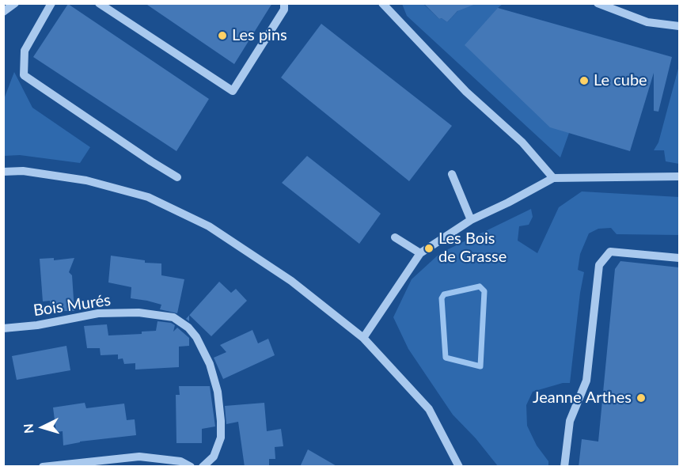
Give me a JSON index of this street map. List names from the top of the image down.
{
  "streets": {
    "street": ["Bois Murés"]
  },
  "places": [
    "Les pins",
    "Le cube",
    "Les Bois de Grasse",
    "Jeanne Arthes"
  ],
  "north": "left"
}
